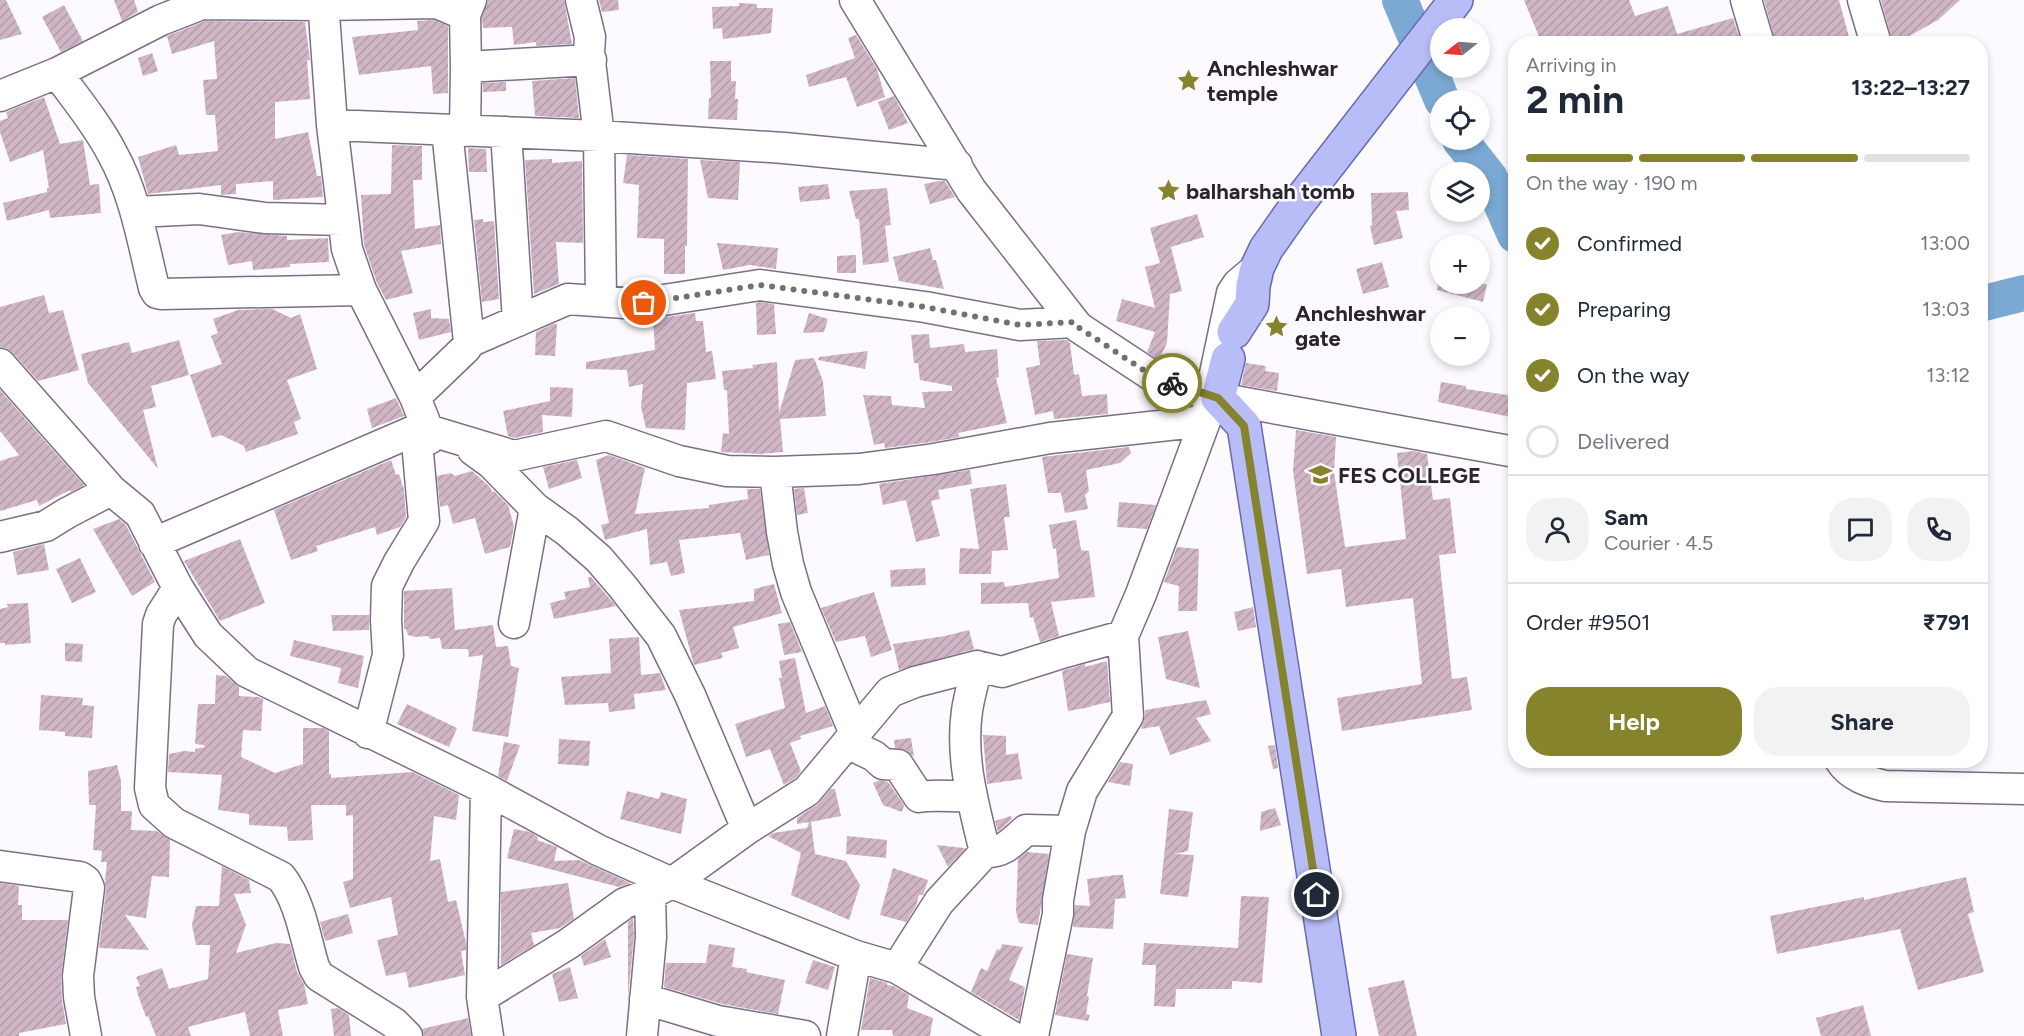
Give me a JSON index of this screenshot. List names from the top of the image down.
{
  "places": {
    "place": ["Anchleshwar temple", "balharshah tomb", "Anchleshwar gate"],
    "school or university": ["FES COLLEGE"]
  },
  "north": "left",
  "page": {
    "map_buttons": ["+", "−"],
    "heading": ["2 min", "Arriving in", "13:22–13:27"],
    "panel": [
      "Sam",
      "Courier · 4.5",
      "Order #9501",
      "₹791"
    ],
    "bar": "On the way · 190 m",
    "list": [
      ["Confirmed", "13:00"],
      ["Preparing", "13:03"],
      ["On the way", "13:12"],
      "Delivered"
    ],
    "buttons": ["Help", "Share"]
  }
}
